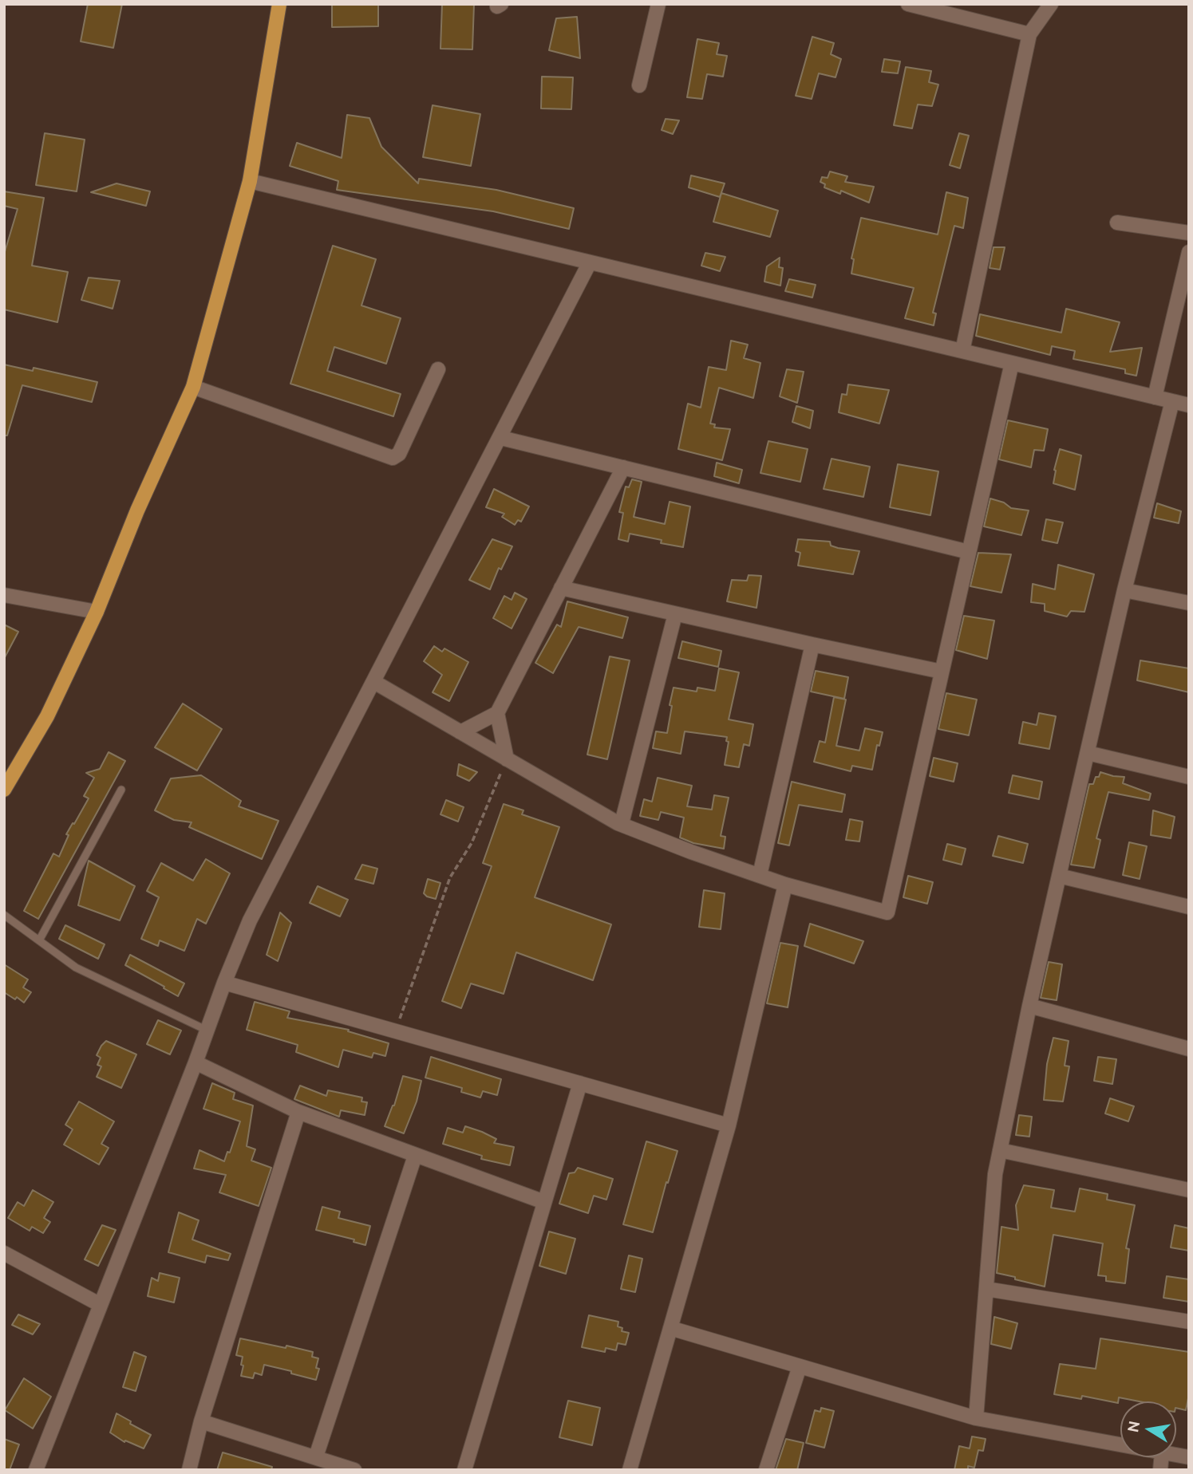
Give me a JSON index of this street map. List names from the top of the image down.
{
  "north": "left"
}
